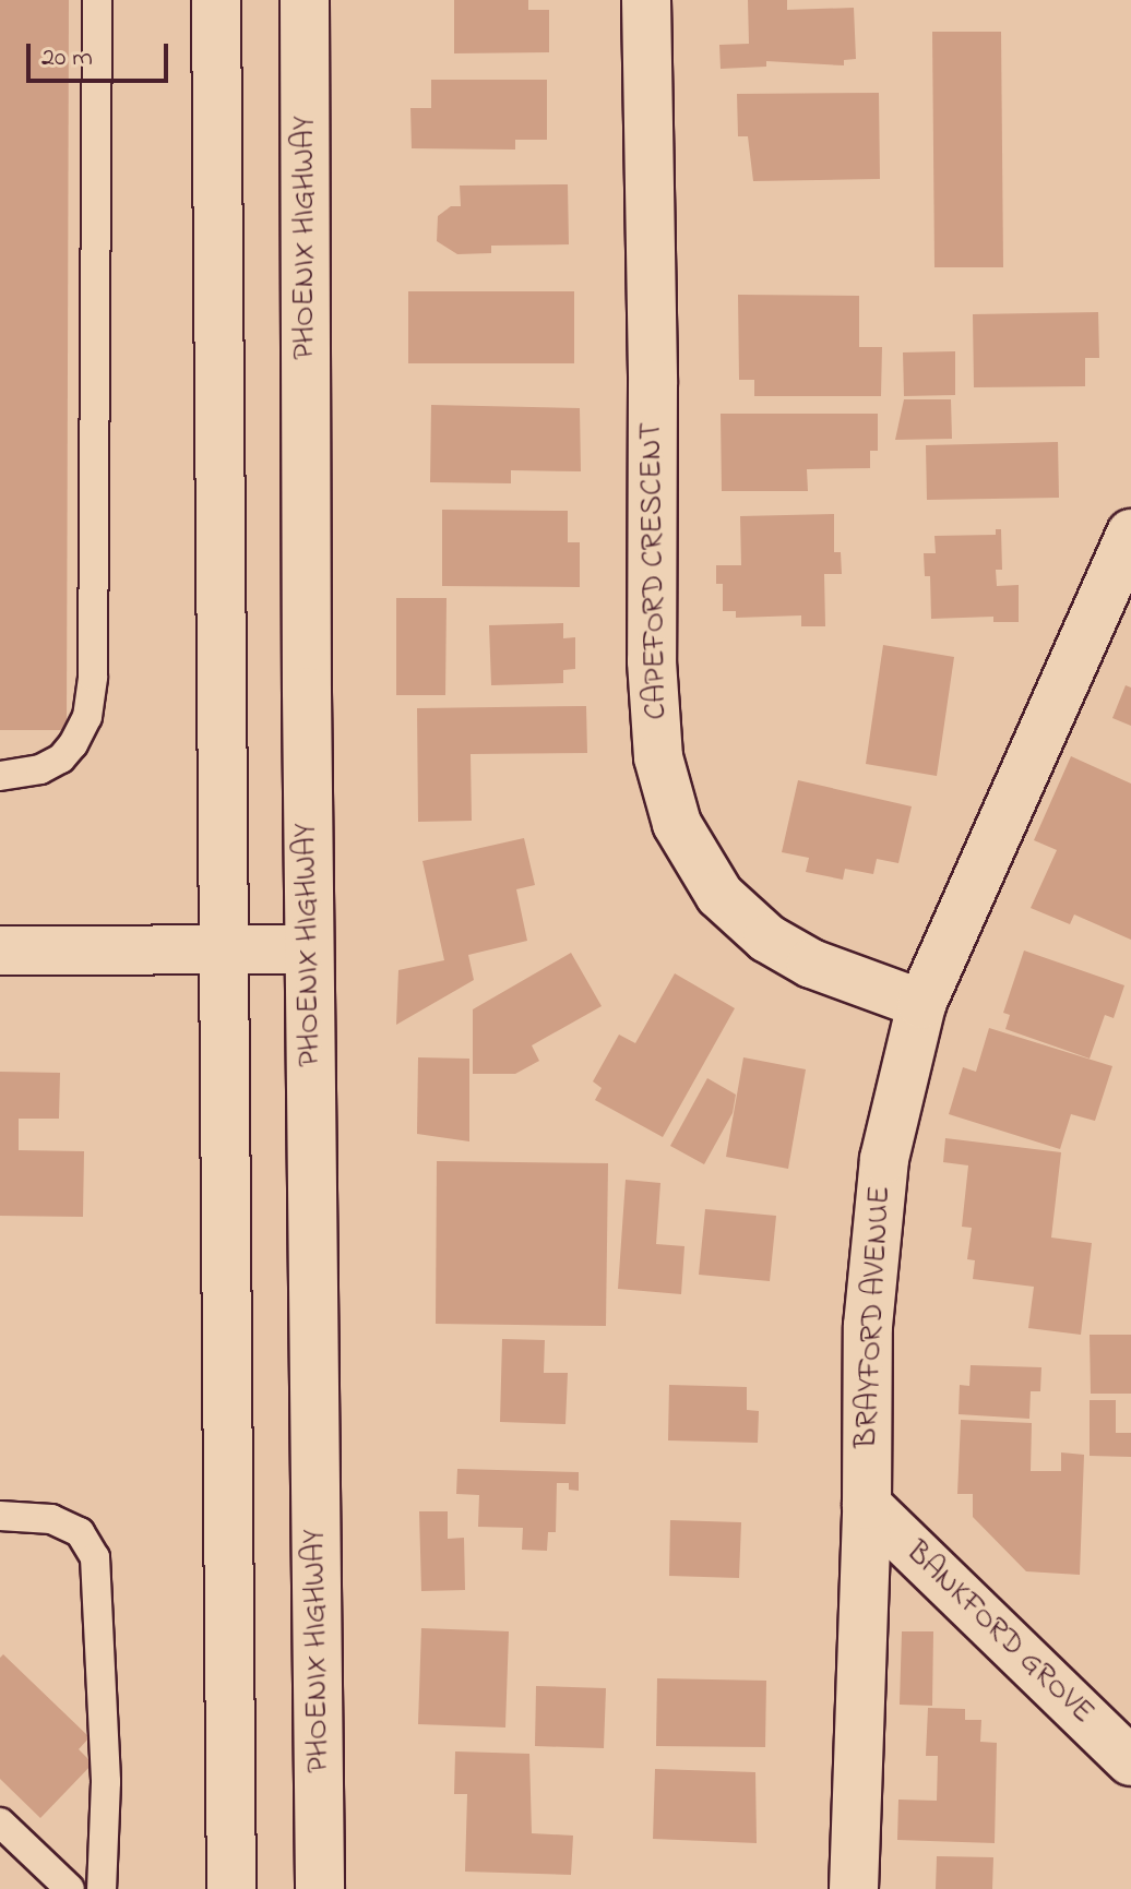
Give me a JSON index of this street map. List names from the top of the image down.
{
  "streets": {
    "main road": [
      "PHOENIX HIGHWAY",
      "CAPEFORD CRESCENT",
      "BRAYFORD AVENUE",
      "BANKFORD GROVE"
    ]
  },
  "crossings": [
    ["CAPEFORD CRESCENT", "BRAYFORD AVENUE"],
    ["BRAYFORD AVENUE", "BANKFORD GROVE"]
  ],
  "scale_bar": "20 m"
}
